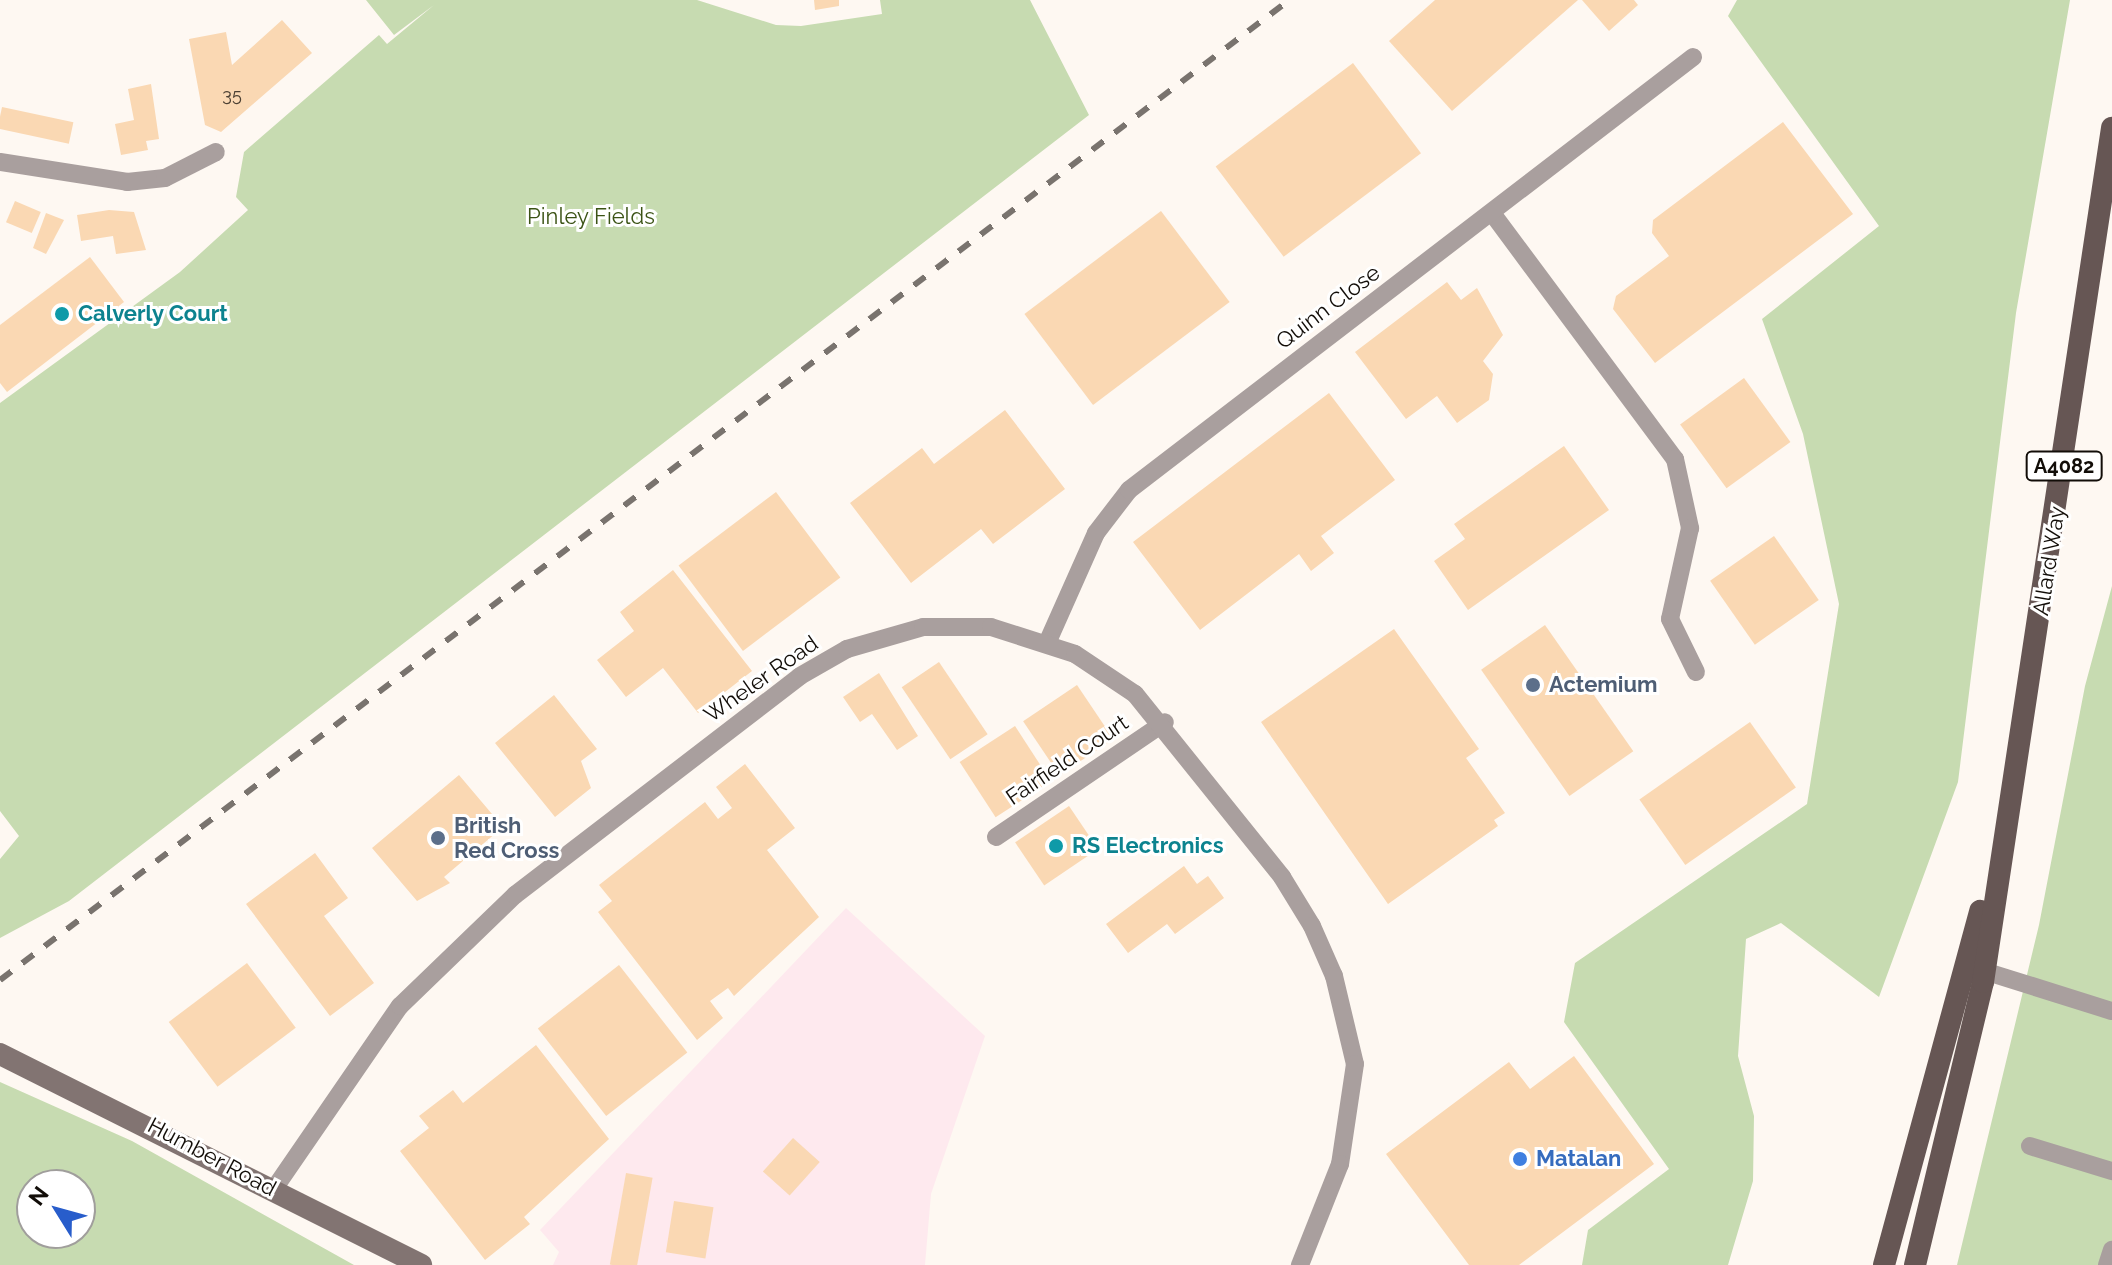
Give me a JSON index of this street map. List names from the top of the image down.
{
  "streets": {
    "main road": ["A4082", "Allard Way", "Humber Road"],
    "street": ["Quinn Close", "Wheler Road", "Fairfield Court"]
  },
  "crossings": [
    ["Quinn Close", "Wheler Road"],
    ["Wheler Road", "Fairfield Court"],
    ["Wheler Road", "Humber Road"]
  ],
  "parks": ["Pinley Fields"],
  "places": [
    "Calverly Court",
    "Actemium",
    "British Red Cross",
    "RS Electronics",
    "Matalan"
  ],
  "house_numbers": ["35"],
  "north": "top left"
}
